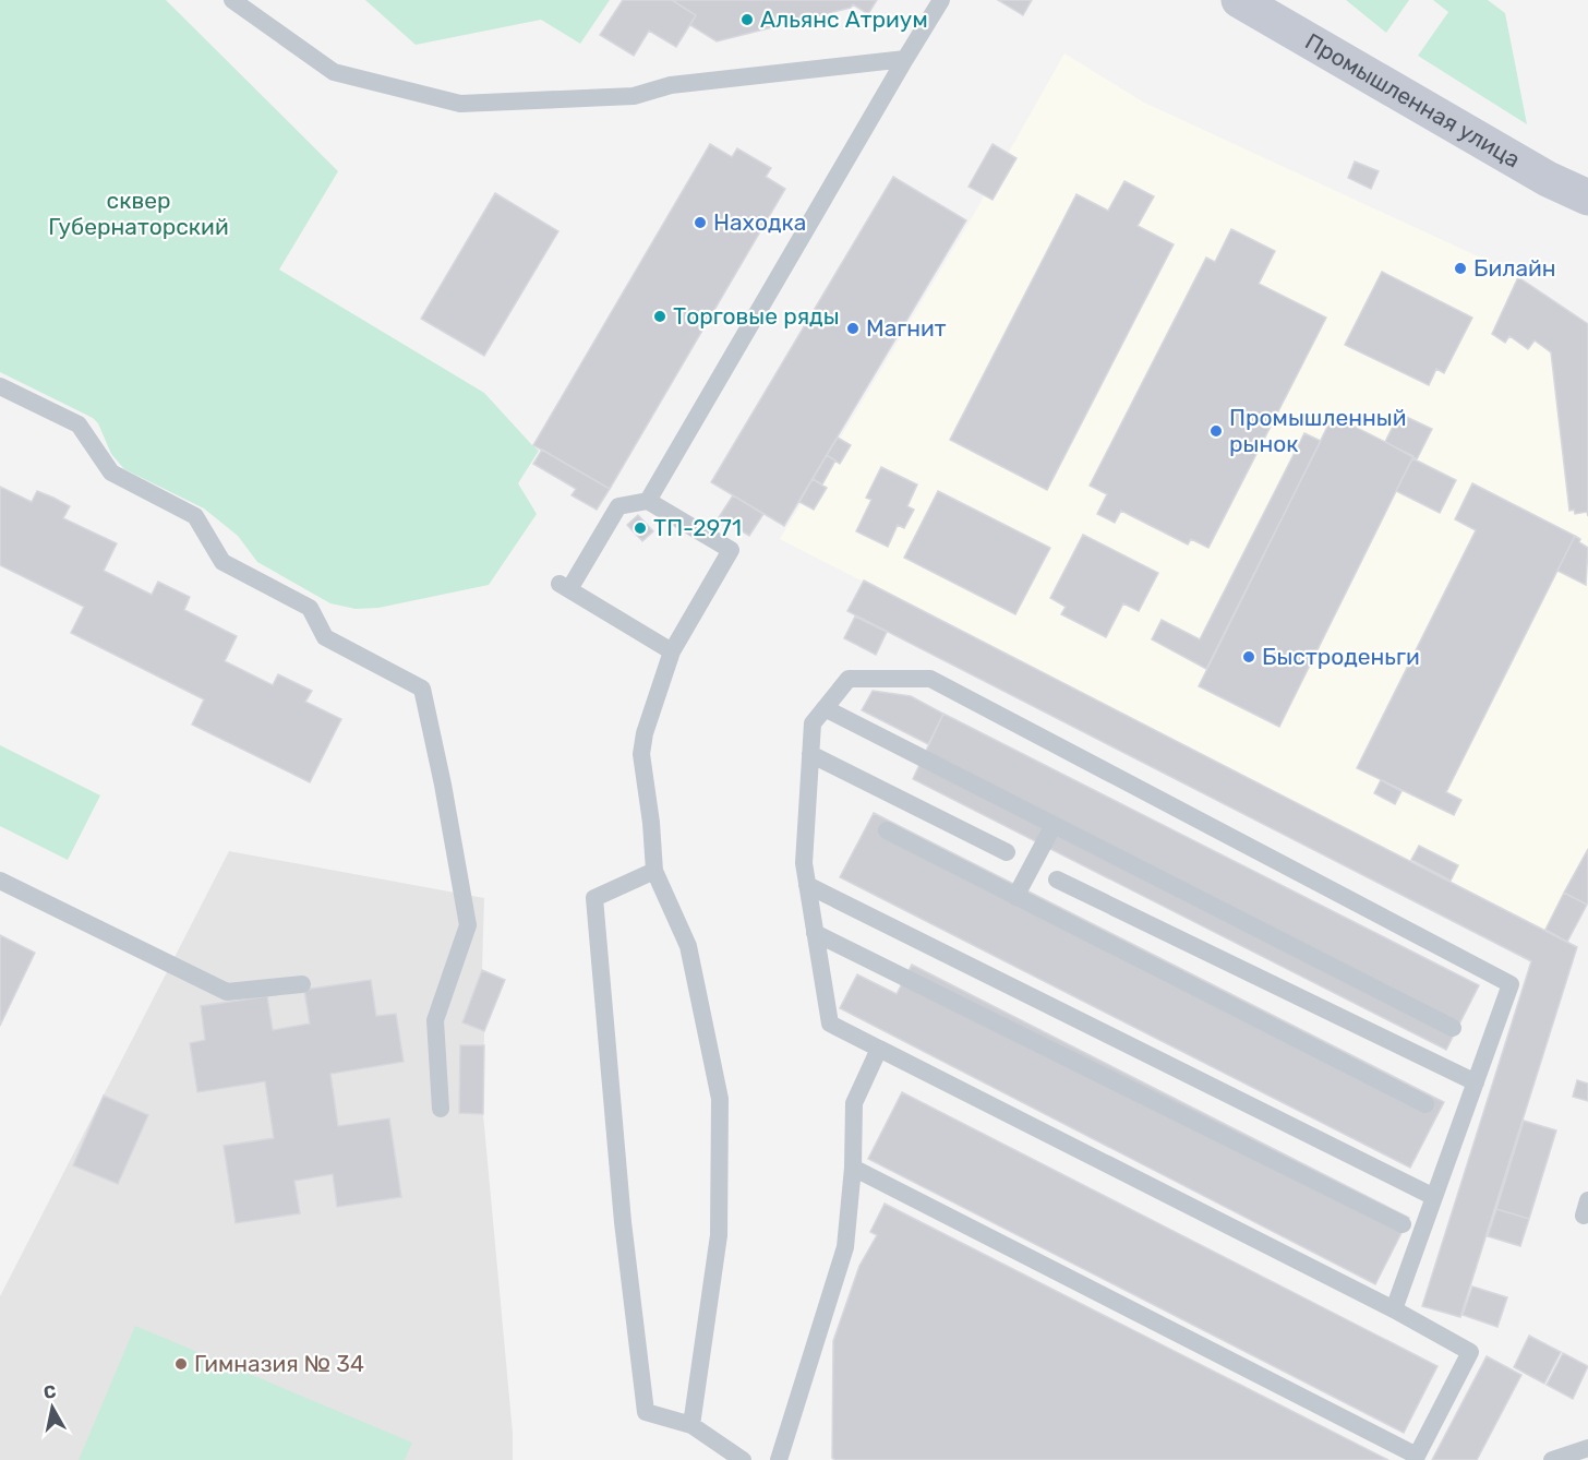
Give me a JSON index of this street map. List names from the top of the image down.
{
  "streets": {
    "street": ["Промышленная улица"]
  },
  "parks": ["сквер Губернаторский"],
  "places": [
    "Альянс Атриум",
    "Находка",
    "Билайн",
    "Торговые ряды",
    "Магнит",
    "Промышленный рынок",
    "ТП-2971",
    "Быстроденьги",
    "Гимназия № 34"
  ],
  "north": "top"
}
